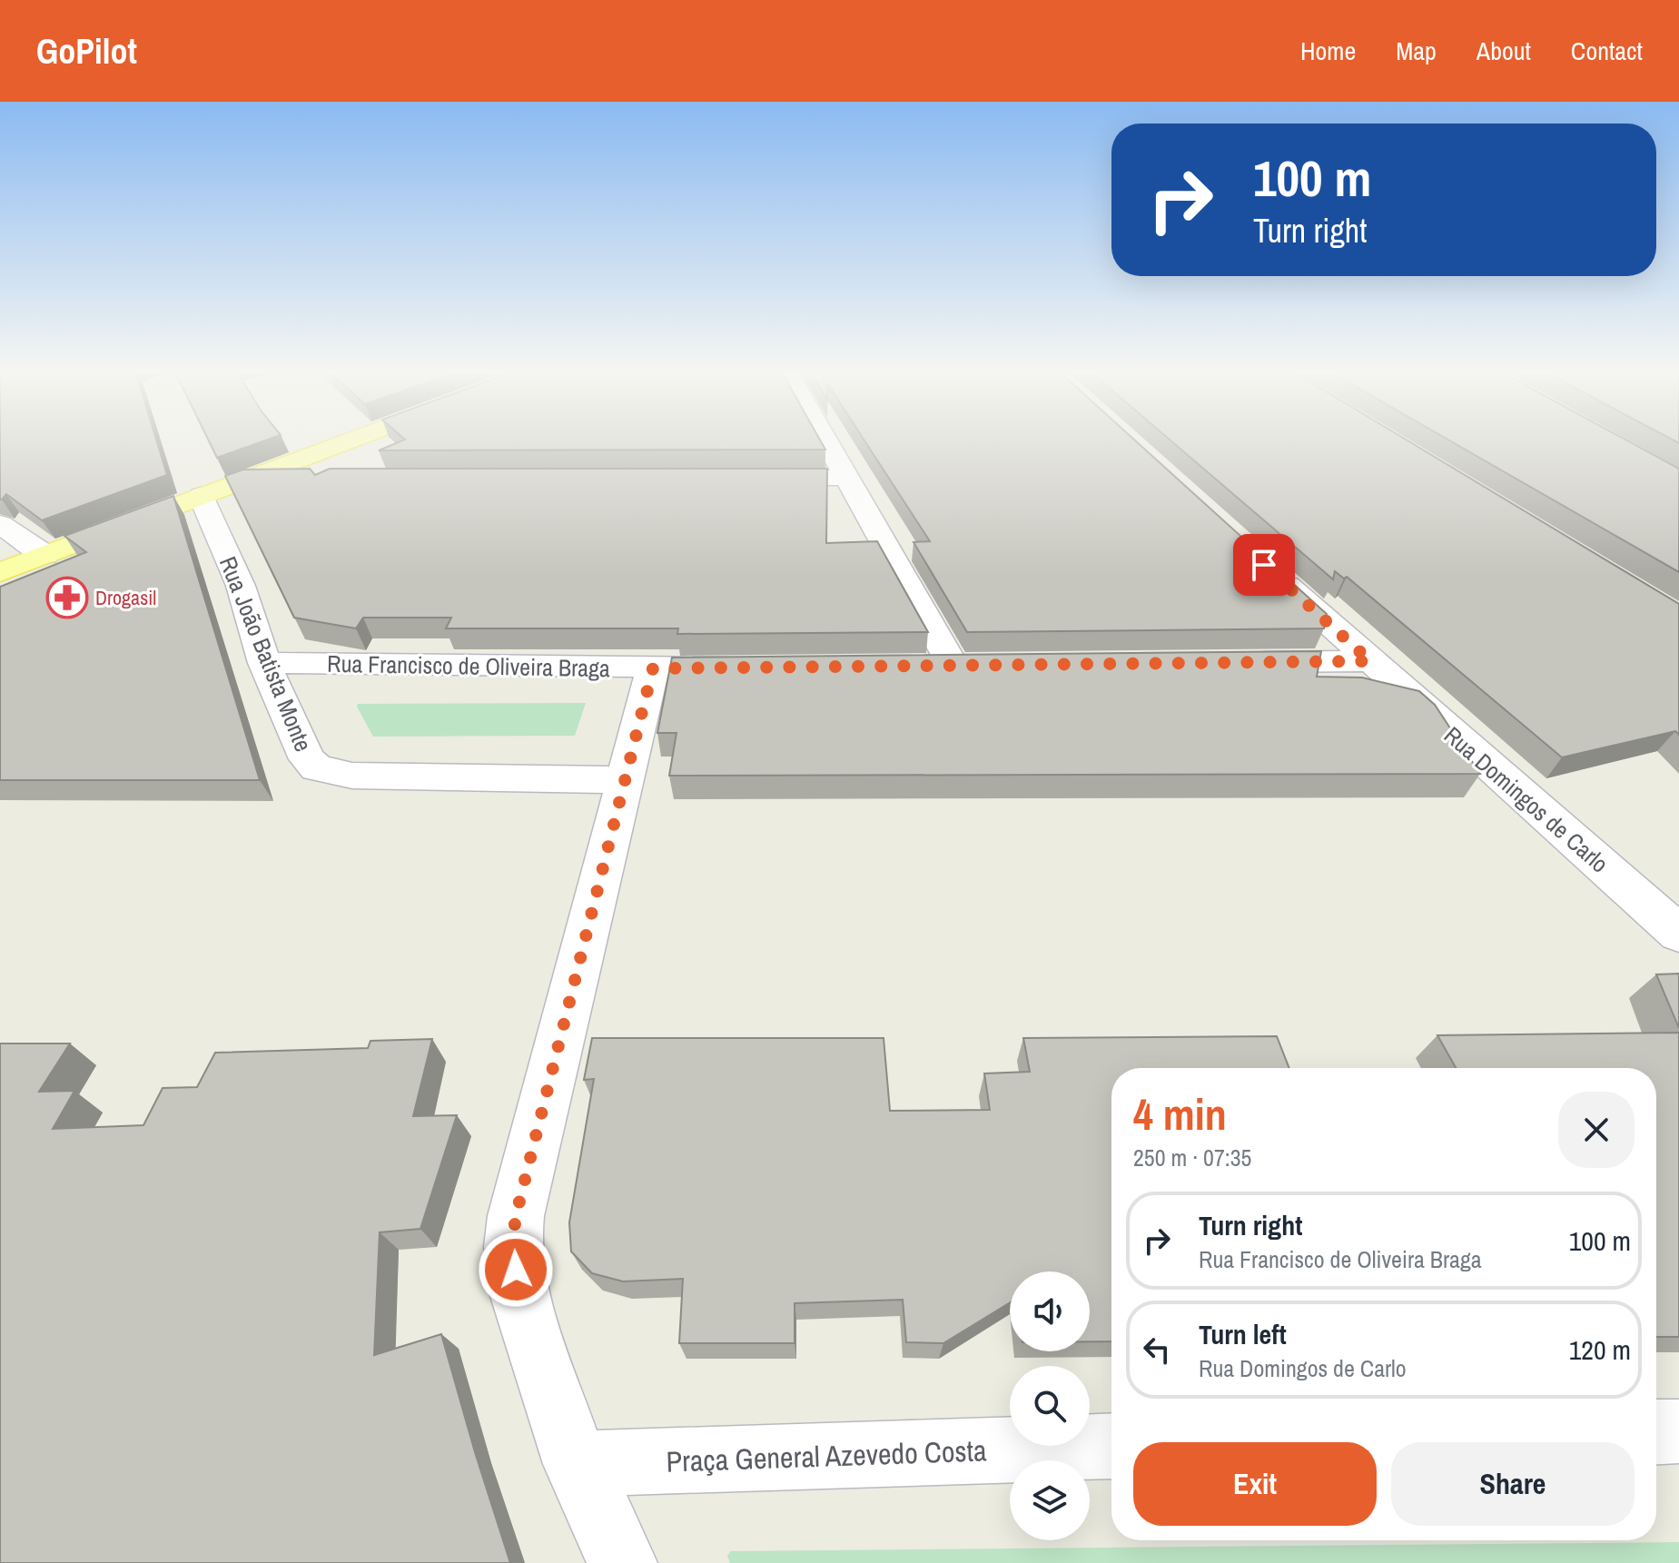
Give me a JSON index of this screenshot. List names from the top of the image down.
{
  "streets": {
    "street": [
      "Rua João Batista Monte",
      "Rua Francisco de Oliveira Braga",
      "Rua Domingos de Carlo",
      "Praça General Azevedo Costa"
    ]
  },
  "crossings": [
    ["Rua João Batista Monte", "Rua Francisco de Oliveira Braga"]
  ],
  "places": {
    "pharmacy": ["Drogasil"]
  },
  "page": {
    "header": "GoPilot",
    "nav": [
      "Home",
      "Map",
      "About",
      "Contact"
    ],
    "turn": ["100 m", "Turn right"],
    "heading": ["4 min", "250 m · 07:35"],
    "list": [
      {
        "name": "Turn right",
        "note": "Rua Francisco de Oliveira Braga",
        "value": "100 m"
      },
      {
        "name": "Turn left",
        "note": "Rua Domingos de Carlo",
        "value": "120 m"
      }
    ],
    "buttons": ["Exit", "Share"]
  }
}
